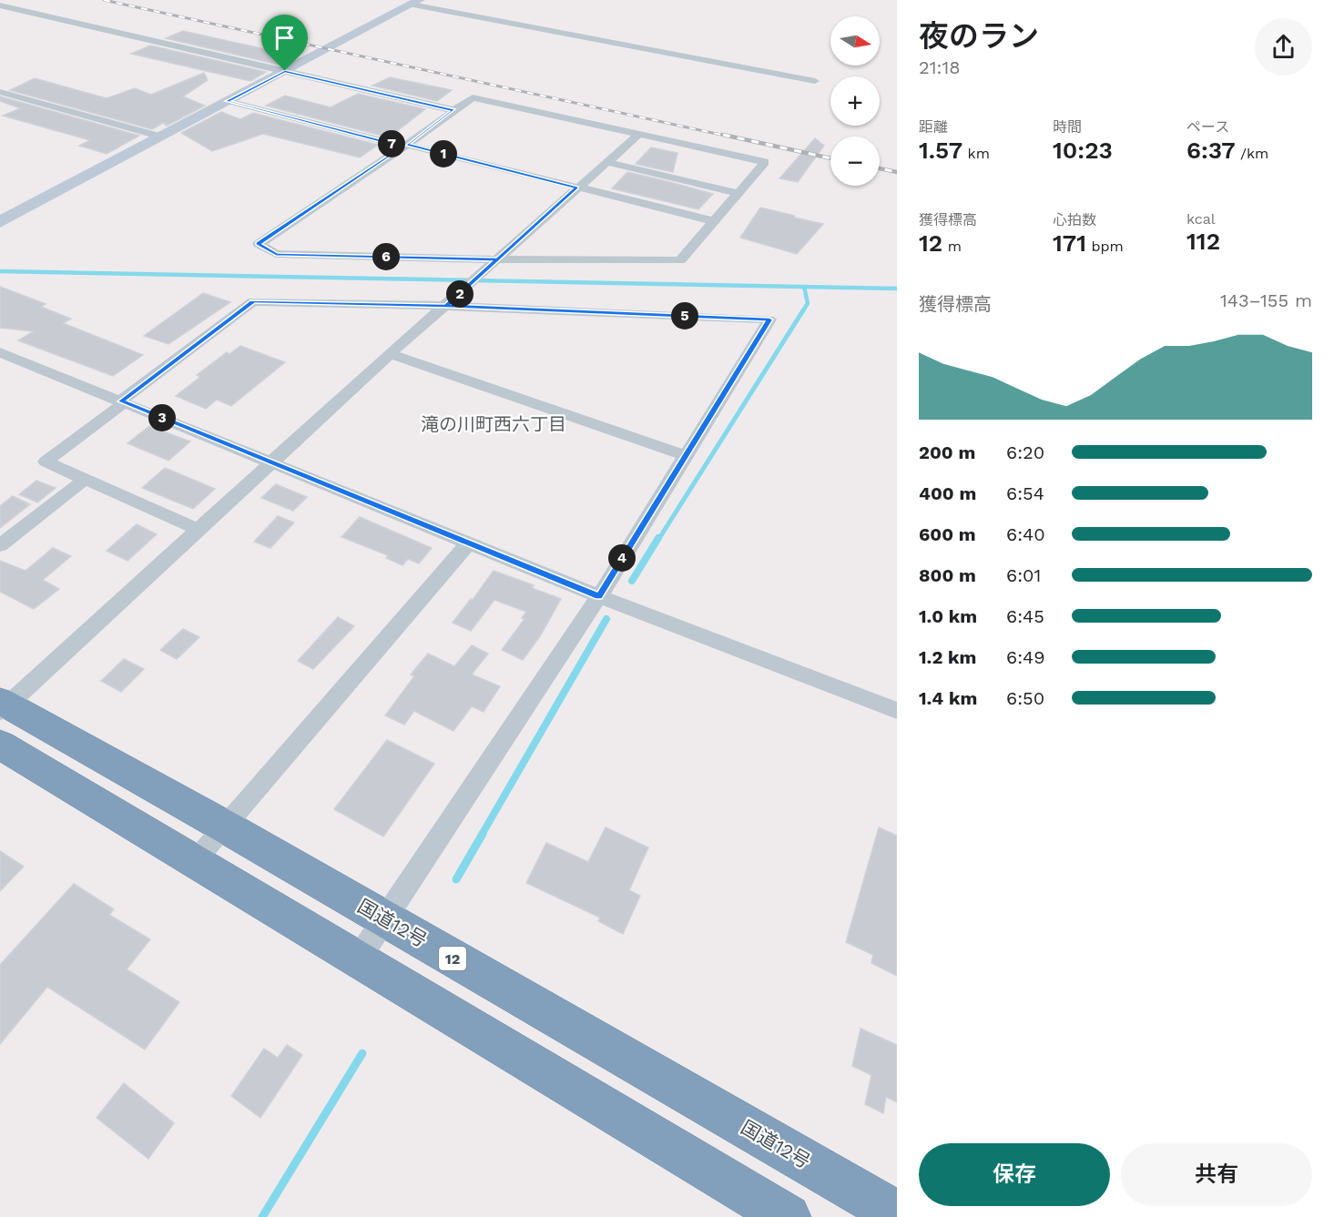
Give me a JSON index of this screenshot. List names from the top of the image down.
{
  "streets": {
    "highway": ["国道12号", "12"]
  },
  "districts": ["滝の川町西六丁目"],
  "north": "right",
  "page": {
    "heading": ["夜のラン", "21:18"],
    "map_buttons": ["+", "−"],
    "stats": [
      ["距離", "1.57 km"],
      ["時間", "10:23"],
      ["ペース", "6:37 /km"],
      ["獲得標高", "12 m"],
      ["心拍数", "171 bpm"],
      ["kcal", "112"]
    ],
    "pins": [
      "7",
      "1",
      "6",
      "2",
      "5",
      "3",
      "4"
    ],
    "chart": ["獲得標高", "143–155 m"],
    "list": [
      {
        "name": "200 m",
        "note": "6:20"
      },
      {
        "name": "400 m",
        "note": "6:54"
      },
      {
        "name": "600 m",
        "note": "6:40"
      },
      {
        "name": "800 m",
        "note": "6:01"
      },
      {
        "name": "1.0 km",
        "note": "6:45"
      },
      {
        "name": "1.2 km",
        "note": "6:49"
      },
      {
        "name": "1.4 km",
        "note": "6:50"
      }
    ],
    "buttons": ["保存", "共有"]
  }
}
